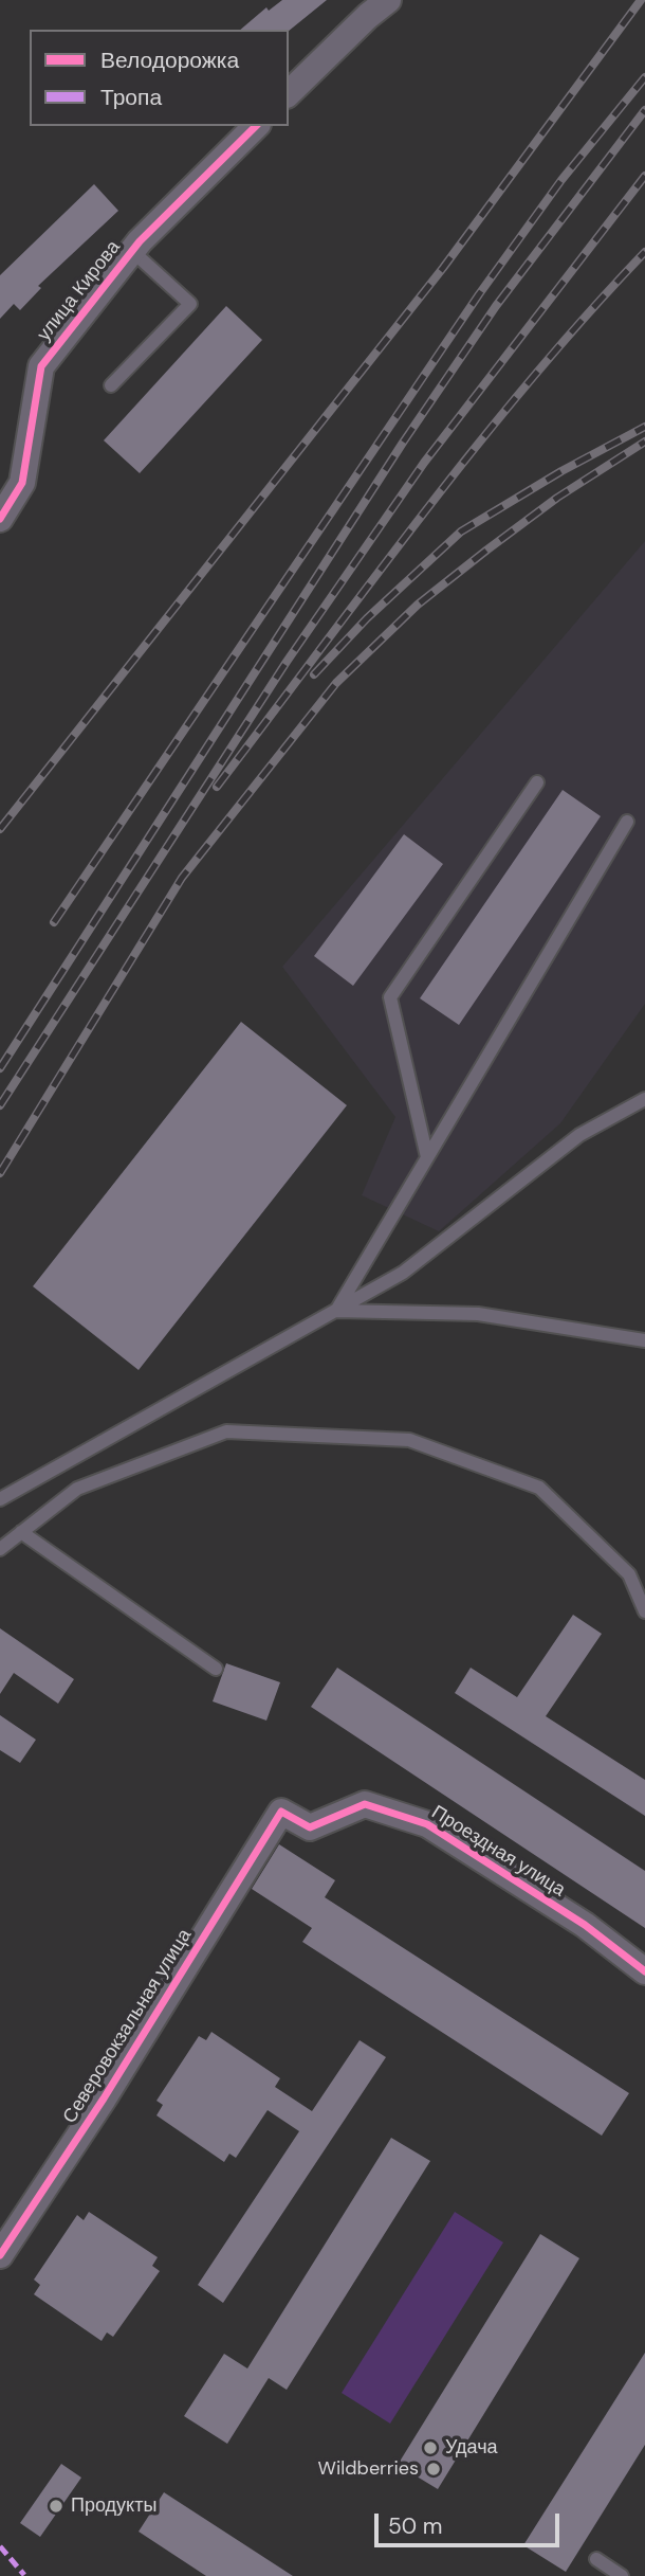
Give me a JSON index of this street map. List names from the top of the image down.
{
  "streets": {
    "street": ["улица Кирова", "Проездная улица", "Северовокзальная улица"]
  },
  "crossings": [
    ["Проездная улица", "Северовокзальная улица"]
  ],
  "places": ["Удача", "Wildberries", "Продукты"],
  "legend": ["Велодорожка", "Тропа"],
  "scale_bar": "50 m"
}
